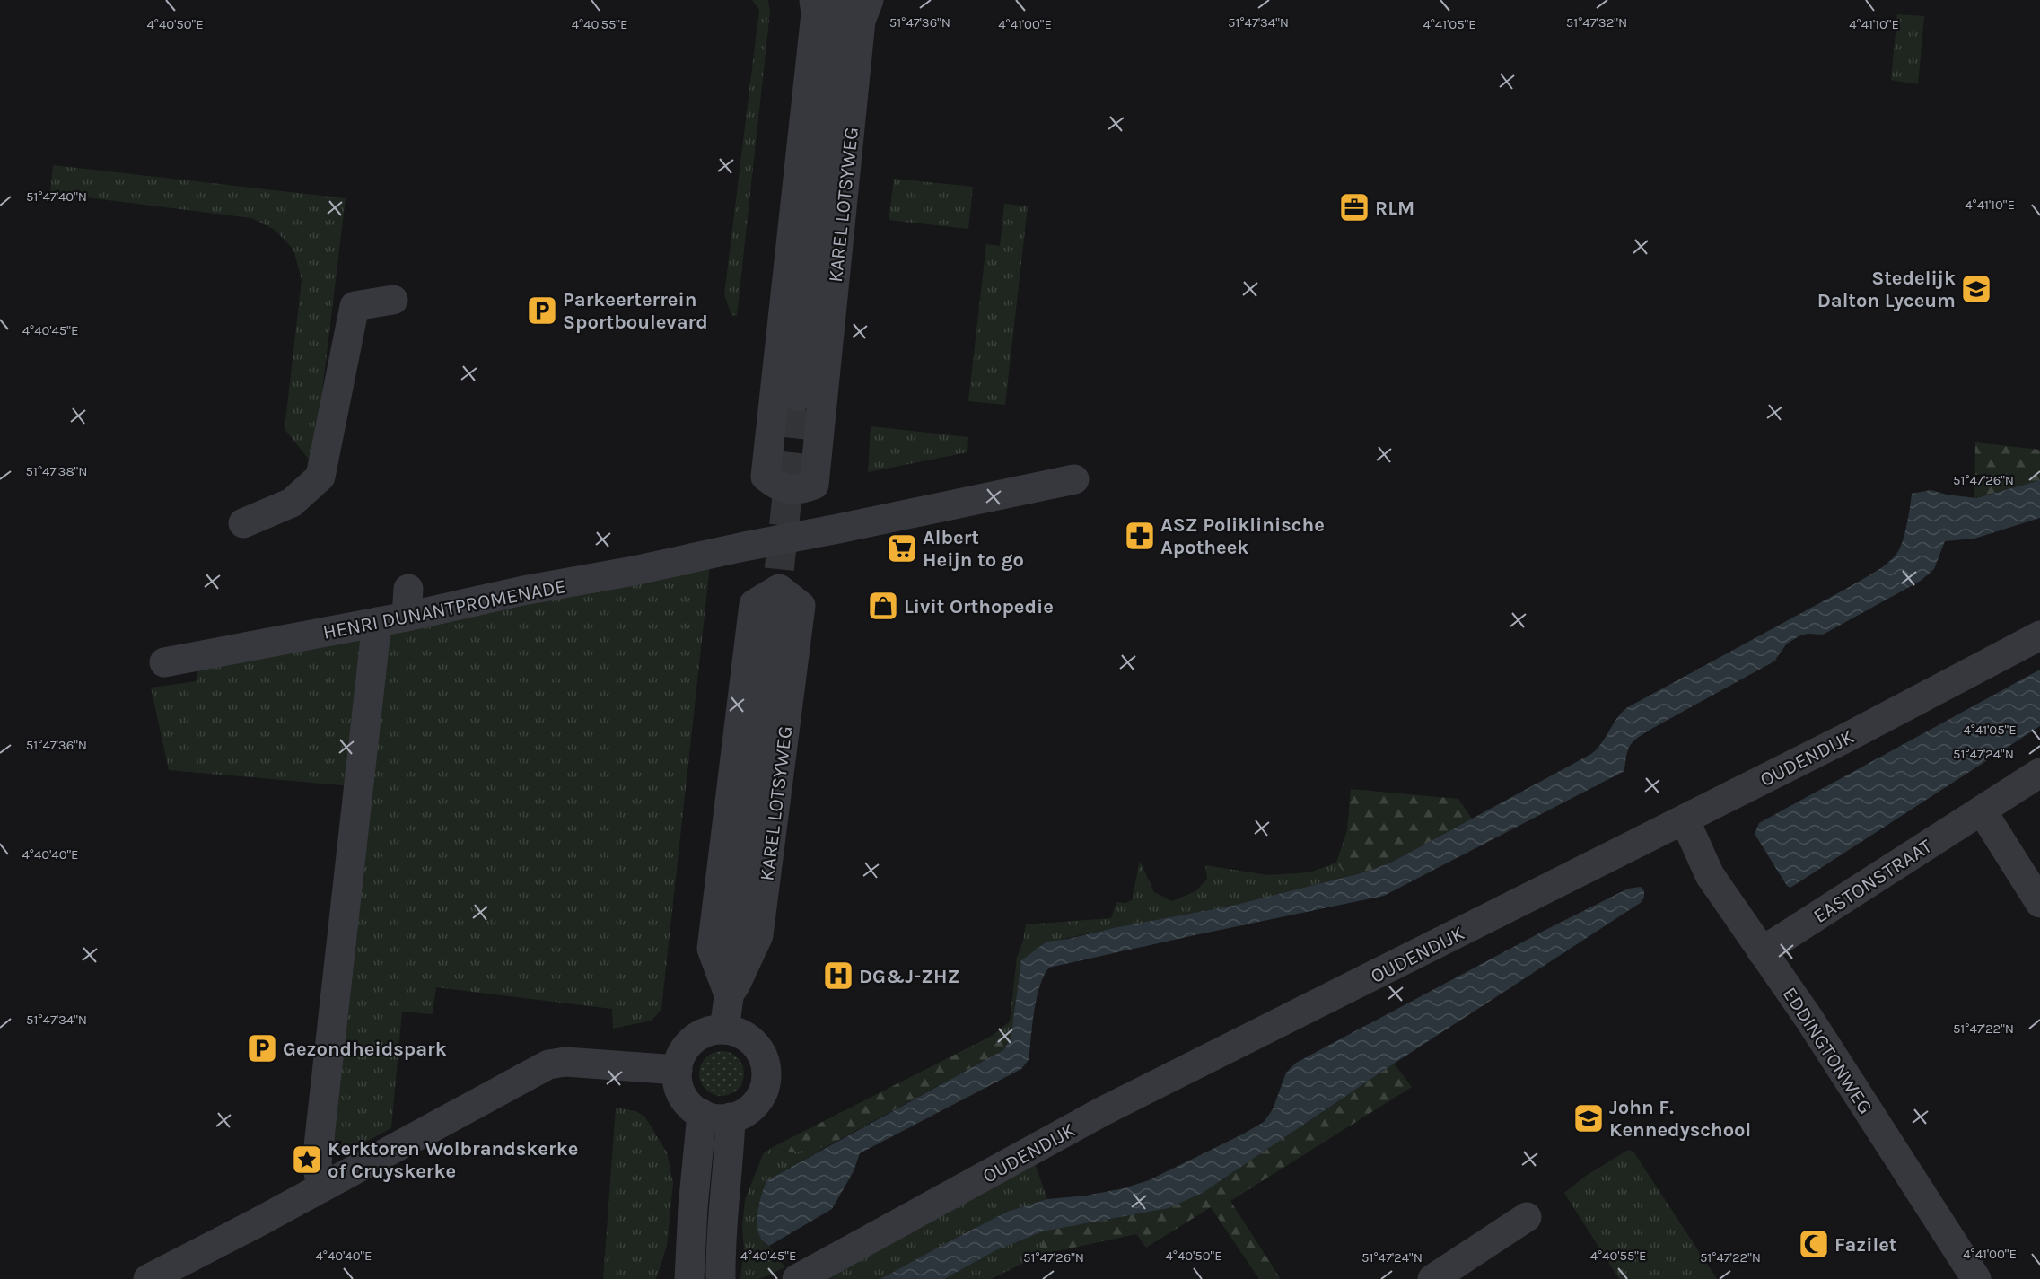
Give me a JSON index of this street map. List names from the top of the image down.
{
  "streets": {
    "street": [
      "KAREL LOTSYWEG",
      "HENRI DUNANTPROMENADE",
      "OUDENDIJK",
      "EASTONSTRAAT",
      "EDDINGTONWEG"
    ]
  },
  "crossings": [
    ["OUDENDIJK", "EDDINGTONWEG"],
    ["EASTONSTRAAT", "EDDINGTONWEG"]
  ],
  "places": {
    "office": ["RLM"],
    "school or university": ["Stedelijk Dalton Lyceum", "John F. Kennedyschool"],
    "parking": ["Parkeerterrein Sportboulevard", "Gezondheidspark"],
    "pharmacy": ["ASZ Poliklinische Apotheek"],
    "supermarket": ["Albert Heijn to go"],
    "shop": ["Livit Orthopedie"],
    "hospital": ["DG&J-ZHZ"],
    "place": ["Kerktoren Wolbrandskerke of Cruyskerke"],
    "mosque": ["Fazilet"]
  },
  "coordinates": [
    "51°47'36\"N",
    "51°47'34\"N",
    "51°47'32\"N",
    "4°40'50\"E",
    "4°40'55\"E",
    "4°41'00\"E",
    "4°41'05\"E",
    "4°41'10\"E",
    "51°47'40\"N",
    "4°40'45\"E",
    "51°47'38\"N",
    "51°47'26\"N",
    "51°47'24\"N",
    "4°40'40\"E",
    "51°47'22\"N"
  ]
}
